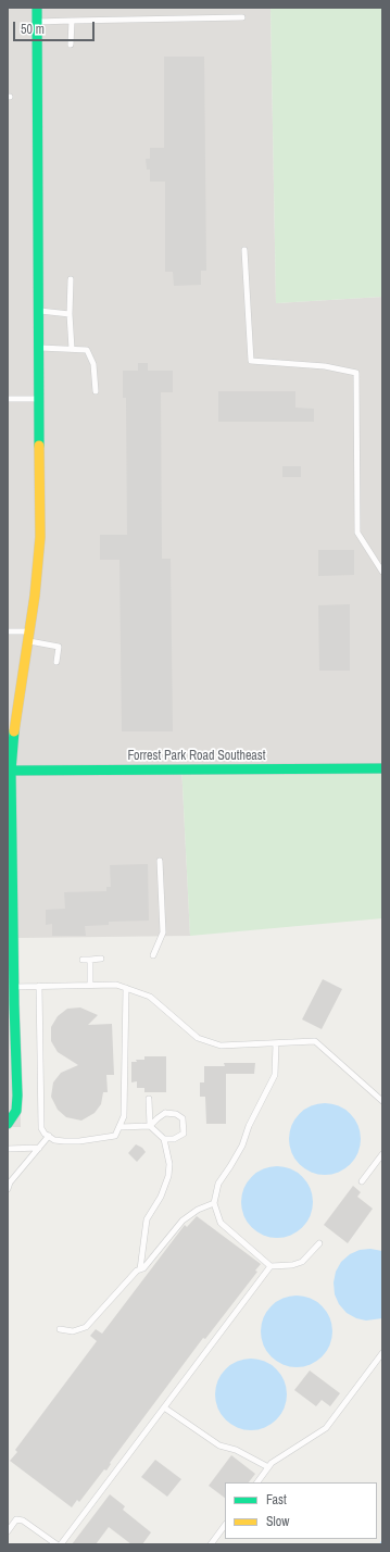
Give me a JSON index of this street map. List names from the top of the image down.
{
  "streets": {
    "street": ["Forrest Park Road Southeast"]
  },
  "legend": ["Fast", "Slow"],
  "scale_bar": "50 m"
}
